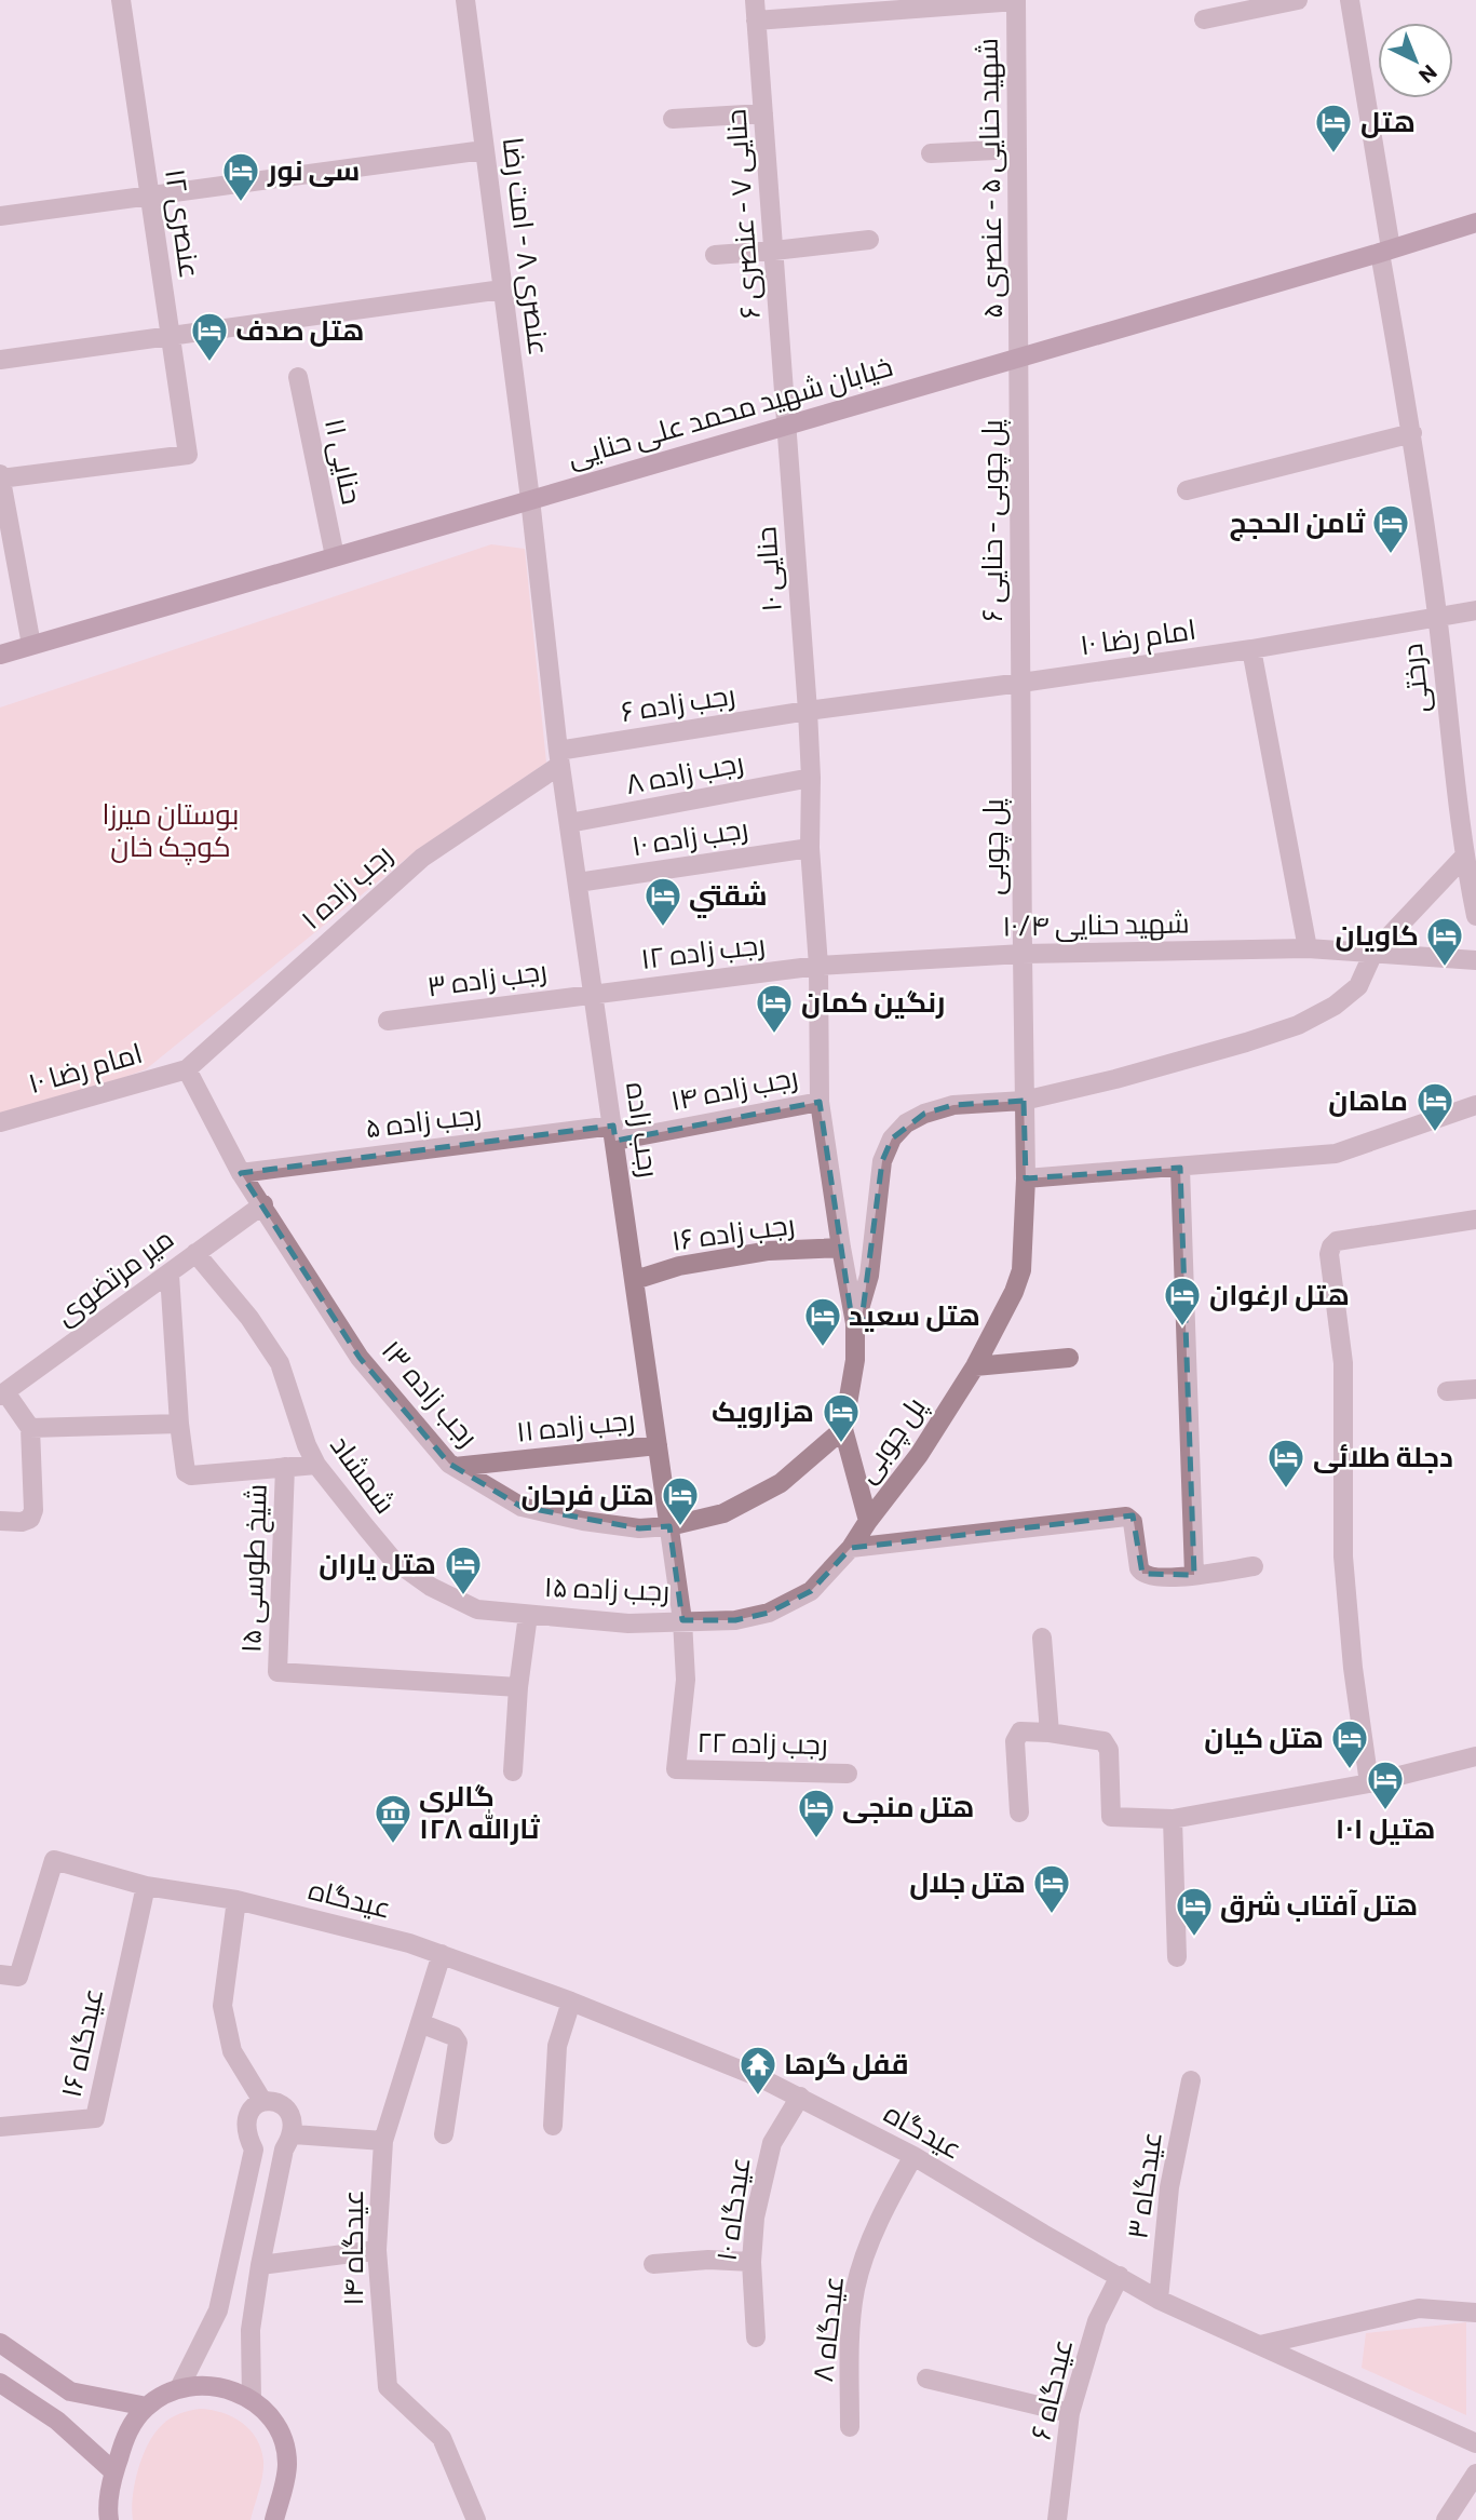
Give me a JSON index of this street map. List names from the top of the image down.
{
  "streets": {
    "main road": ["خیابان شهید محمد علی حنایی"],
    "street": [
      "شهید حنایی ۵ - عنصری ۵",
      "حنایی ۷ - عنصری ۶",
      "عنصری ۱۲",
      "عنصری ۸ - امت رضا",
      "حنایی ۱۱",
      "پل چوبی - حنایی ۶",
      "حنایی ۱۰",
      "امام رضا ۱۰",
      "درختی",
      "رجب زاده ۶",
      "رجب زاده ۸",
      "رجب زاده ۱۰",
      "پل چوبی",
      "رجب زاده ۱",
      "شهید حنایی ۱۰/۴",
      "رجب زاده ۱۲",
      "رجب زاده ۳",
      "رجب زاده ۱۴",
      "رجب زاده ۵",
      "رجب زاده",
      "رجب زاده ۱۶",
      "میر مرتضوی",
      "رجب زاده ۱۳",
      "رجب زاده ۱۱",
      "شمشاد",
      "۱۵ شیخ طوسی",
      "رجب زاده ۱۵",
      "رجب زاده ۲۲",
      "عیدگاه",
      "عیدگاه ۱۶",
      "عیدگاه ۳",
      "عیدگاه ۱۰",
      "عیدگاه ۱۴",
      "عیدگاه ۸",
      "عیدگاه ۶"
    ]
  },
  "crossings": [
    ["شهید حنایی ۵ - عنصری ۵", "خیابان شهید محمد علی حنایی"],
    ["شهید حنایی ۵ - عنصری ۵", "پل چوبی - حنایی ۶"],
    ["حنایی ۷ - عنصری ۶", "خیابان شهید محمد علی حنایی"],
    ["حنایی ۷ - عنصری ۶", "حنایی ۱۰"],
    ["عنصری ۸ - امت رضا", "خیابان شهید محمد علی حنایی"],
    ["عنصری ۸ - امت رضا", "رجب زاده"],
    ["خیابان شهید محمد علی حنایی", "حنایی ۱۱"],
    ["خیابان شهید محمد علی حنایی", "پل چوبی - حنایی ۶"],
    ["خیابان شهید محمد علی حنایی", "حنایی ۱۰"],
    ["خیابان شهید محمد علی حنایی", "درختی"],
    ["خیابان شهید محمد علی حنایی", "رجب زاده"],
    ["پل چوبی - حنایی ۶", "امام رضا ۱۰"],
    ["پل چوبی - حنایی ۶", "پل چوبی"],
    ["حنایی ۱۰", "امام رضا ۱۰"],
    ["حنایی ۱۰", "رجب زاده ۶"],
    ["حنایی ۱۰", "رجب زاده ۸"],
    ["حنایی ۱۰", "رجب زاده ۱۰"],
    ["حنایی ۱۰", "شهید حنایی ۱۰/۴"],
    ["حنایی ۱۰", "رجب زاده ۱۲"],
    ["حنایی ۱۰", "رجب زاده ۱۴"],
    ["حنایی ۱۰", "رجب زاده ۱۶"],
    ["امام رضا ۱۰", "درختی"],
    ["امام رضا ۱۰", "رجب زاده ۶"],
    ["امام رضا ۱۰", "پل چوبی"],
    ["امام رضا ۱۰", "رجب زاده ۱"],
    ["امام رضا ۱۰", "رجب زاده ۱۳"],
    ["رجب زاده ۶", "رجب زاده ۱"],
    ["رجب زاده ۶", "رجب زاده"],
    ["رجب زاده ۸", "رجب زاده"],
    ["رجب زاده ۱۰", "رجب زاده"],
    ["پل چوبی", "شهید حنایی ۱۰/۴"],
    ["پل چوبی", "رجب زاده ۱۵"],
    ["رجب زاده ۱", "رجب زاده"],
    ["رجب زاده ۱", "رجب زاده ۱۳"],
    ["شهید حنایی ۱۰/۴", "رجب زاده ۱۲"],
    ["رجب زاده ۱۲", "رجب زاده ۳"],
    ["رجب زاده ۱۲", "رجب زاده"],
    ["رجب زاده ۳", "رجب زاده"],
    ["رجب زاده ۱۴", "رجب زاده ۵"],
    ["رجب زاده ۱۴", "رجب زاده"],
    ["رجب زاده ۵", "رجب زاده"],
    ["رجب زاده ۵", "رجب زاده ۱۳"],
    ["رجب زاده", "رجب زاده ۱۶"],
    ["رجب زاده", "رجب زاده ۱۳"],
    ["رجب زاده", "رجب زاده ۱۱"],
    ["رجب زاده", "رجب زاده ۱۵"],
    ["رجب زاده", "رجب زاده ۲۲"],
    ["میر مرتضوی", "رجب زاده ۱۳"],
    ["میر مرتضوی", "شمشاد"],
    ["رجب زاده ۱۳", "رجب زاده ۱۱"],
    ["شمشاد", "رجب زاده ۱۵"],
    ["عیدگاه", "عیدگاه ۱۶"],
    ["عیدگاه", "عیدگاه ۳"],
    ["عیدگاه", "عیدگاه ۱۰"],
    ["عیدگاه", "عیدگاه ۱۴"],
    ["عیدگاه", "عیدگاه ۸"],
    ["عیدگاه", "عیدگاه ۶"]
  ],
  "parks": ["بوستان میرزا کوچک خان"],
  "places": {
    "hotel": [
      "هتل",
      "سی نور",
      "هتل صدف",
      "ثامن الحجج",
      "شقتي",
      "کاویان",
      "رنگین کمان",
      "ماهان",
      "هتل ارغوان",
      "هتل سعید",
      "هزارویک",
      "دجلة طلائی",
      "هتل فرحان",
      "هتل یاران",
      "هتل کیان",
      "هتیل ۱۰۱",
      "هتل منجی",
      "هتل جلال",
      "هتل آفتاب شرق"
    ],
    "museum": ["گالری ثارالله ۱۲۸"],
    "temple": ["قفل گرها"]
  },
  "north": "bottom right"
}
